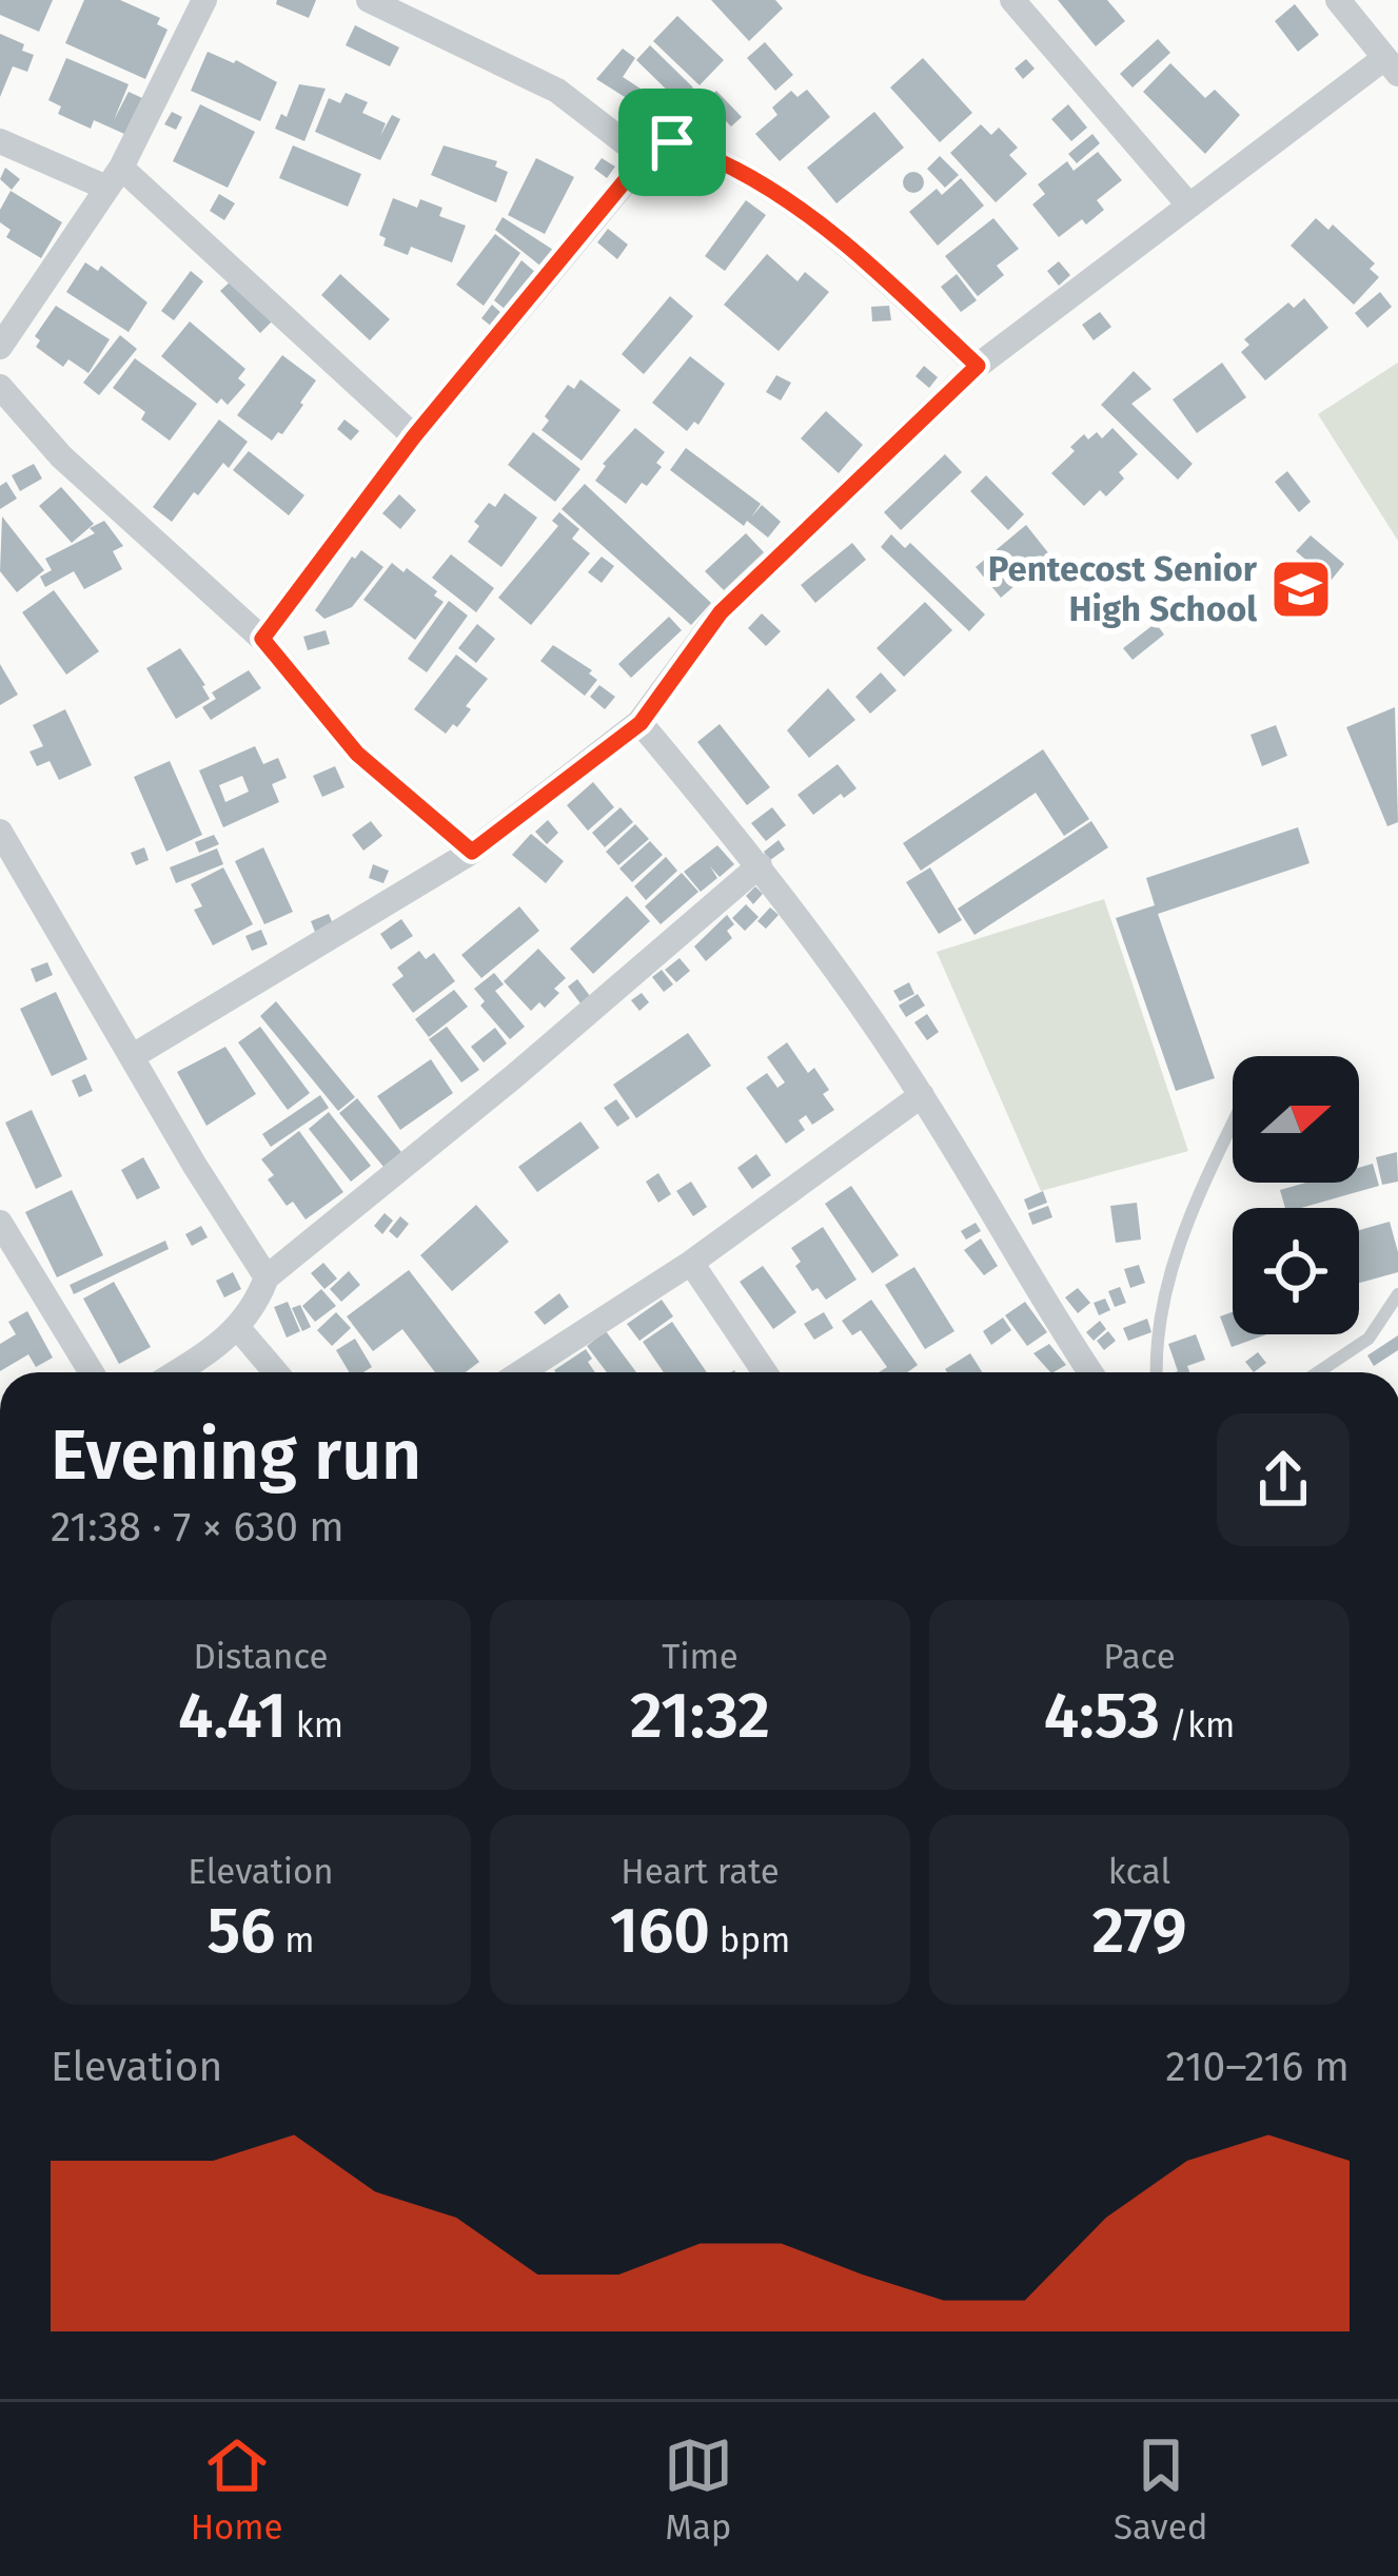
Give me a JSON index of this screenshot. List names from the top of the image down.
{
  "places": {
    "school or university": ["Pentecost Senior High School"]
  },
  "north": "right",
  "page": {
    "heading": ["Evening run", "21:38 · 7 × 630 m"],
    "stats": [
      ["Distance", "4.41 km"],
      ["Time", "21:32"],
      ["Pace", "4:53 /km"],
      ["Elevation", "56 m"],
      ["Heart rate", "160 bpm"],
      ["kcal", "279"]
    ],
    "chart": ["Elevation", "210–216 m"],
    "tabs": ["Home", "Map", "Saved"]
  }
}
